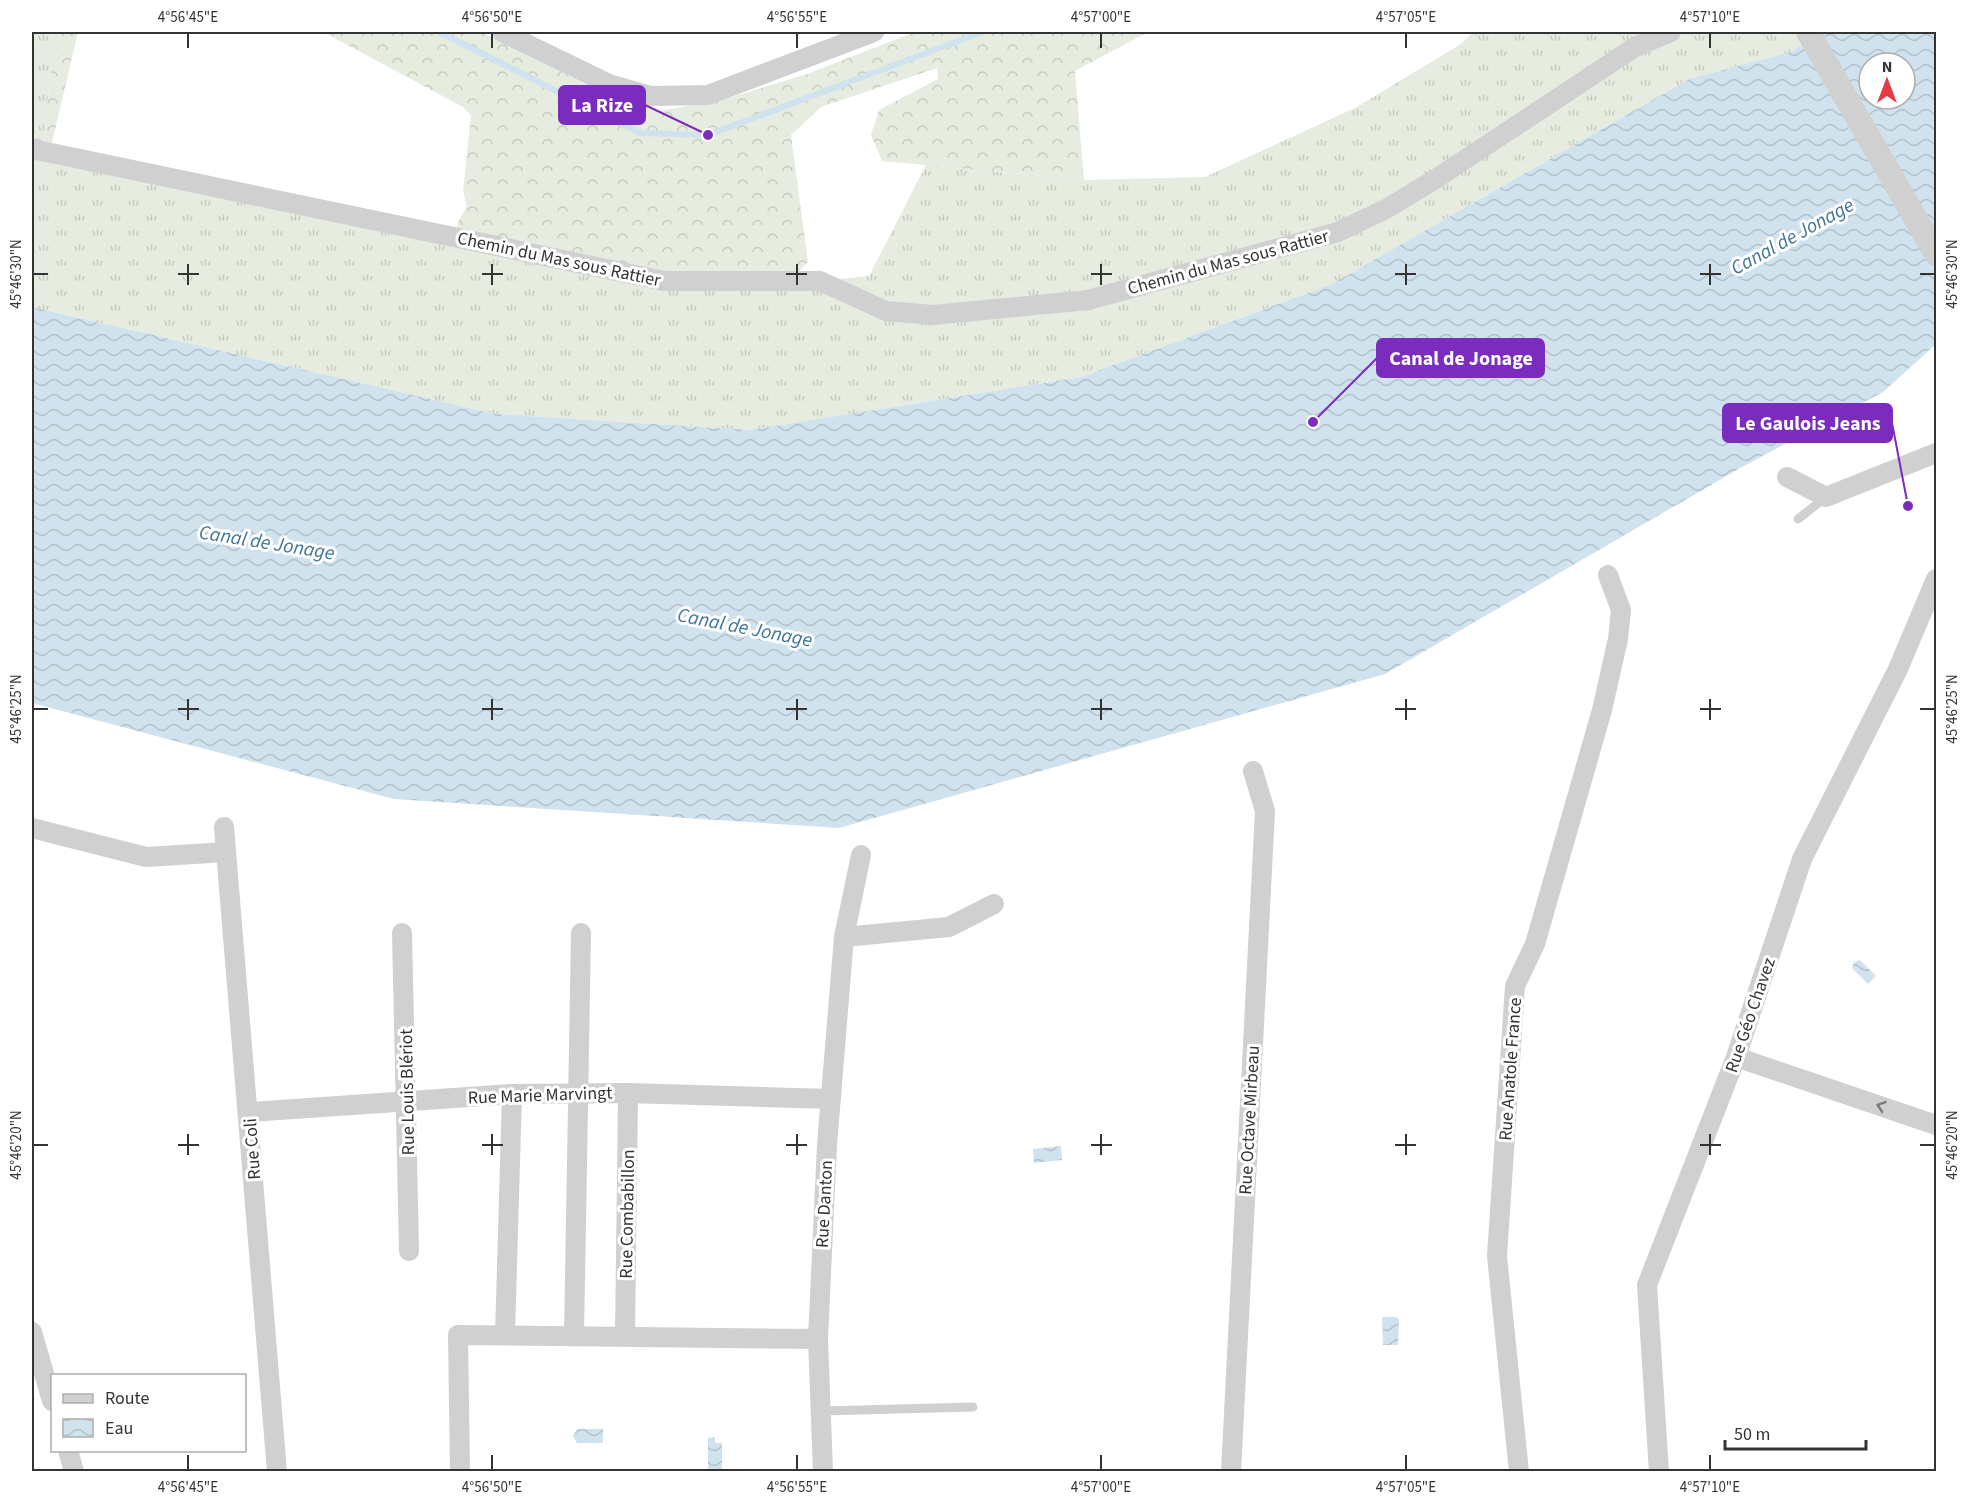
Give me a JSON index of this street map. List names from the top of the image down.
{
  "streets": {
    "street": [
      "Chemin du Mas sous Rattier",
      "Rue Géo Chavez",
      "Rue Anatole France",
      "Rue Louis Blériot",
      "Rue Marie Marvingt",
      "Rue Octave Mirbeau",
      "Rue Coli",
      "Rue Danton",
      "Rue Combabillon"
    ]
  },
  "crossings": [
    ["Rue Louis Blériot", "Rue Marie Marvingt"],
    ["Rue Marie Marvingt", "Rue Coli"],
    ["Rue Marie Marvingt", "Rue Danton"],
    ["Rue Marie Marvingt", "Rue Combabillon"]
  ],
  "water": ["Canal de Jonage"],
  "places": ["La Rize", "Canal de Jonage", "Le Gaulois Jeans"],
  "legend": ["Route", "Eau"],
  "scale_bar": "50 m",
  "north": "top",
  "coordinates": [
    "4°56'45\"E",
    "4°56'50\"E",
    "4°56'55\"E",
    "4°57'00\"E",
    "4°57'05\"E",
    "4°57'10\"E",
    "45°46'30\"N",
    "45°46'25\"N",
    "45°46'20\"N"
  ]
}
